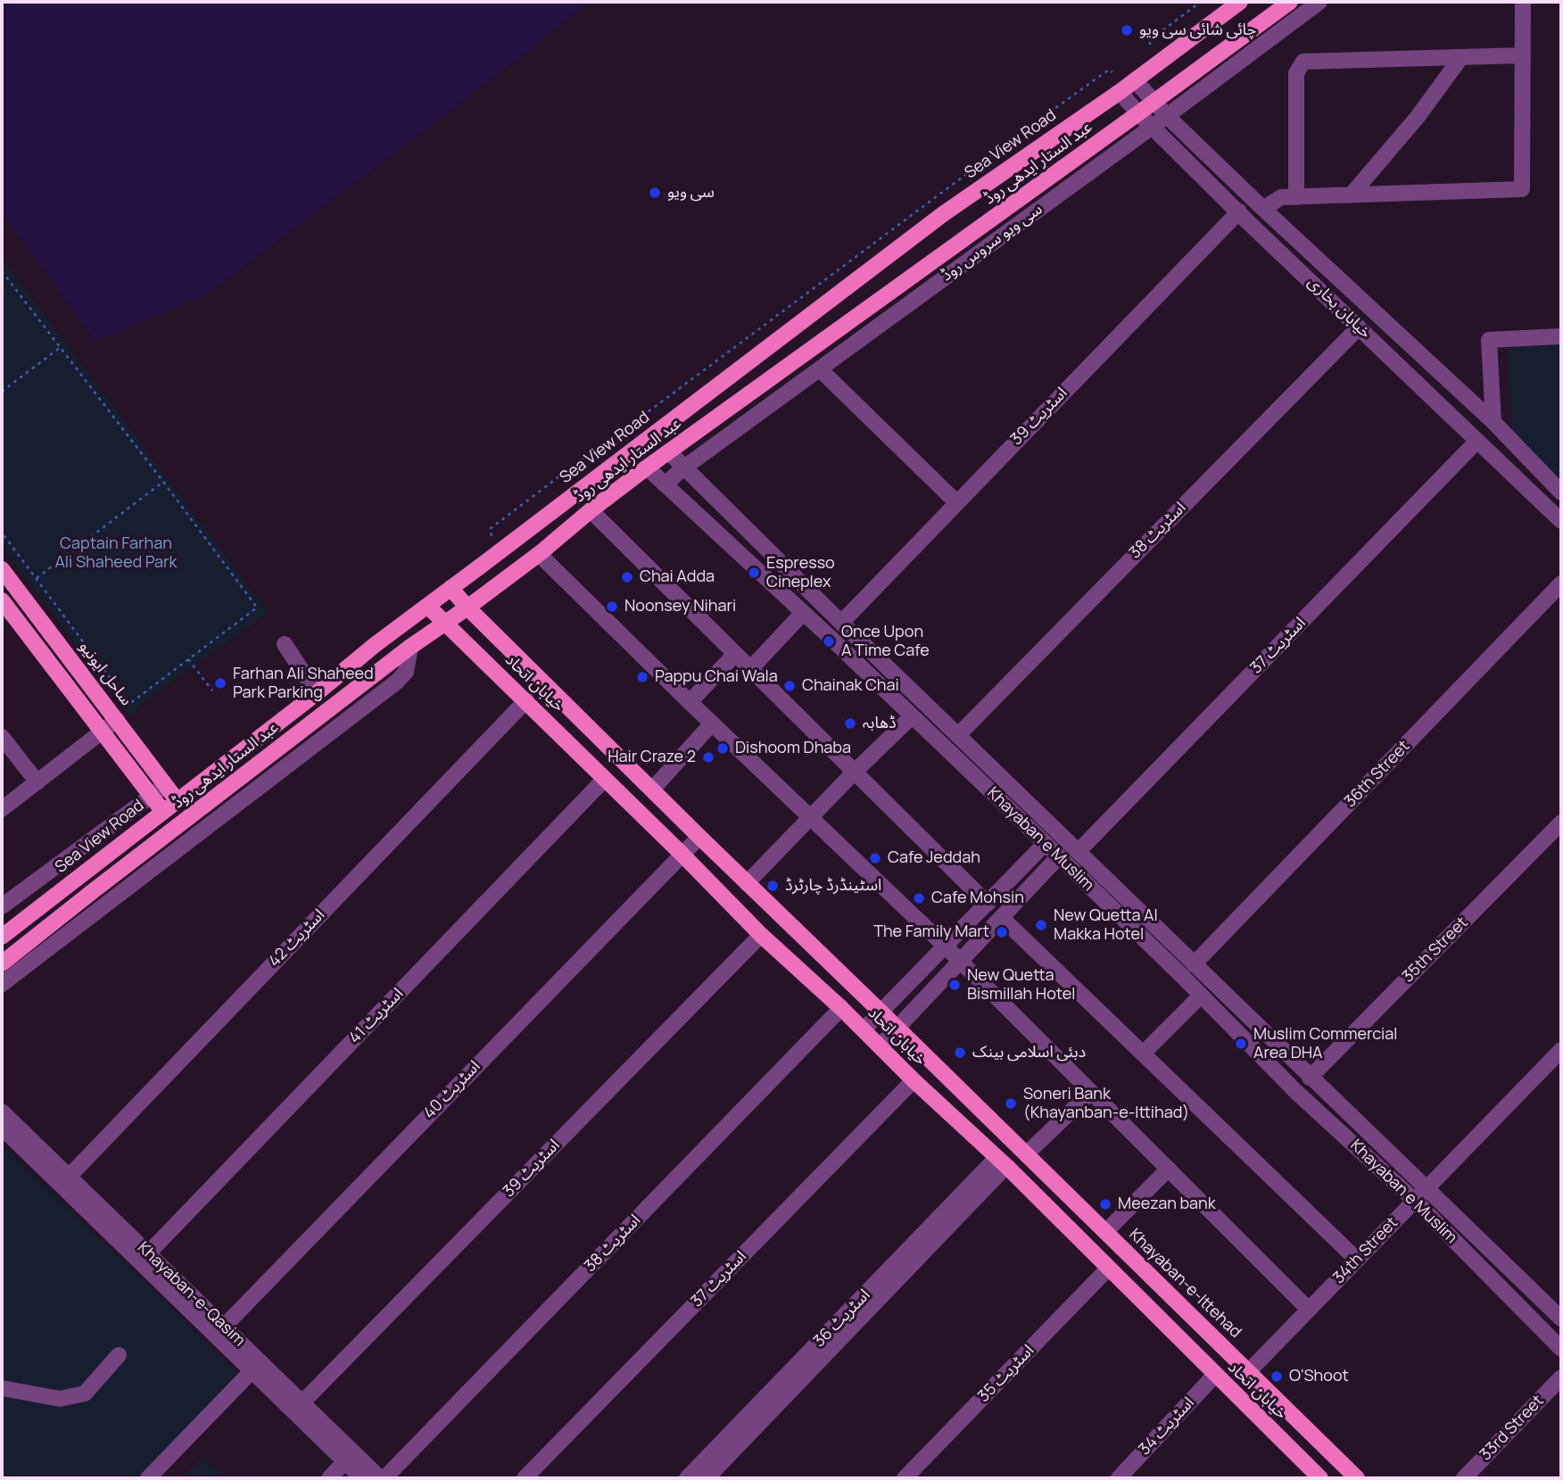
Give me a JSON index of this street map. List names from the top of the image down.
{
  "streets": {
    "main road": [
      "Sea View Road",
      "عبد الستار ایدھی روڈ",
      "ساحل ایونیو",
      "خیابان اتحاد",
      "Khayaban-e-Ittehad"
    ],
    "street": [
      "سی ویو سروس روڈ",
      "خیابان بخاری",
      "اسٹریٹ 39",
      "اسٹریٹ 38",
      "اسٹریٹ 37",
      "36th Street",
      "Khayaban e Muslim",
      "اسٹریٹ 42",
      "35th Street",
      "اسٹریٹ 41",
      "اسٹریٹ 40",
      "34th Street",
      "Khayaban-e-Qasim",
      "اسٹریٹ 36",
      "اسٹریٹ 35",
      "اسٹریٹ 34",
      "33rd Street"
    ]
  },
  "crossings": [
    ["Sea View Road", "خیابان بخاری"],
    ["Sea View Road", "ساحل ایونیو"],
    ["Sea View Road", "خیابان اتحاد"],
    ["عبد الستار ایدھی روڈ", "خیابان بخاری"],
    ["عبد الستار ایدھی روڈ", "خیابان اتحاد"],
    ["عبد الستار ایدھی روڈ", "Khayaban e Muslim"],
    ["سی ویو سروس روڈ", "خیابان بخاری"],
    ["سی ویو سروس روڈ", "Khayaban e Muslim"],
    ["خیابان بخاری", "اسٹریٹ 39"],
    ["خیابان بخاری", "اسٹریٹ 38"],
    ["خیابان بخاری", "اسٹریٹ 37"],
    ["اسٹریٹ 39", "خیابان اتحاد"],
    ["اسٹریٹ 39", "Khayaban e Muslim"],
    ["اسٹریٹ 39", "Khayaban-e-Qasim"],
    ["اسٹریٹ 38", "خیابان اتحاد"],
    ["اسٹریٹ 38", "Khayaban e Muslim"],
    ["اسٹریٹ 38", "Khayaban-e-Qasim"],
    ["اسٹریٹ 37", "خیابان اتحاد"],
    ["اسٹریٹ 37", "Khayaban e Muslim"],
    ["خیابان اتحاد", "اسٹریٹ 42"],
    ["خیابان اتحاد", "اسٹریٹ 41"],
    ["خیابان اتحاد", "اسٹریٹ 40"],
    ["خیابان اتحاد", "Khayaban-e-Ittehad"],
    ["خیابان اتحاد", "اسٹریٹ 36"],
    ["خیابان اتحاد", "اسٹریٹ 35"],
    ["خیابان اتحاد", "اسٹریٹ 34"],
    ["36th Street", "Khayaban e Muslim"],
    ["Khayaban e Muslim", "35th Street"],
    ["Khayaban e Muslim", "34th Street"],
    ["اسٹریٹ 42", "Khayaban-e-Qasim"],
    ["اسٹریٹ 41", "Khayaban-e-Qasim"],
    ["اسٹریٹ 40", "Khayaban-e-Qasim"],
    ["34th Street", "Khayaban-e-Ittehad"]
  ],
  "parks": ["Captain Farhan Ali Shaheed Park"],
  "places": [
    "چائی شائی سی ویو",
    "سی ویو",
    "Espresso Cineplex",
    "Chai Adda",
    "Noonsey Nihari",
    "Once Upon A Time Cafe",
    "Pappu Chai Wala",
    "Farhan Ali Shaheed Park Parking",
    "Chainak Chai",
    "ڈھابہ",
    "Dishoom Dhaba",
    "Hair Craze 2",
    "Cafe Jeddah",
    "اسٹینڈرڈ چارٹرڈ",
    "Cafe Mohsin",
    "New Quetta Al Makka Hotel",
    "The Family Mart",
    "New Quetta Bismillah Hotel",
    "Muslim Commercial Area DHA",
    "دبئی اسلامی بینک",
    "Soneri Bank (Khayanban-e-Ittihad)",
    "Meezan bank",
    "O'Shoot"
  ]
}
